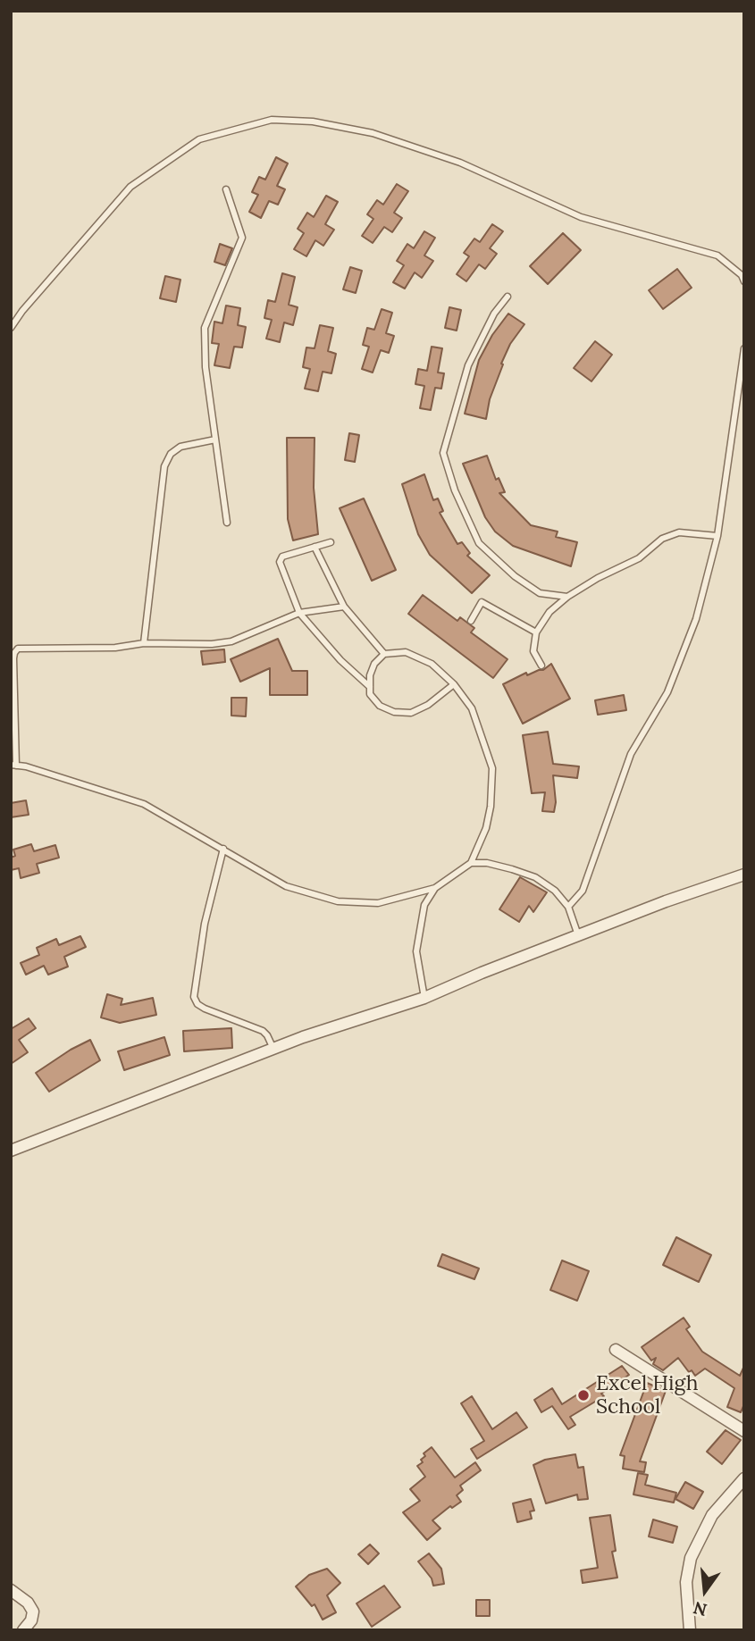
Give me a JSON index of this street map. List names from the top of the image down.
{
  "places": ["Excel High School"],
  "north": "bottom"
}
